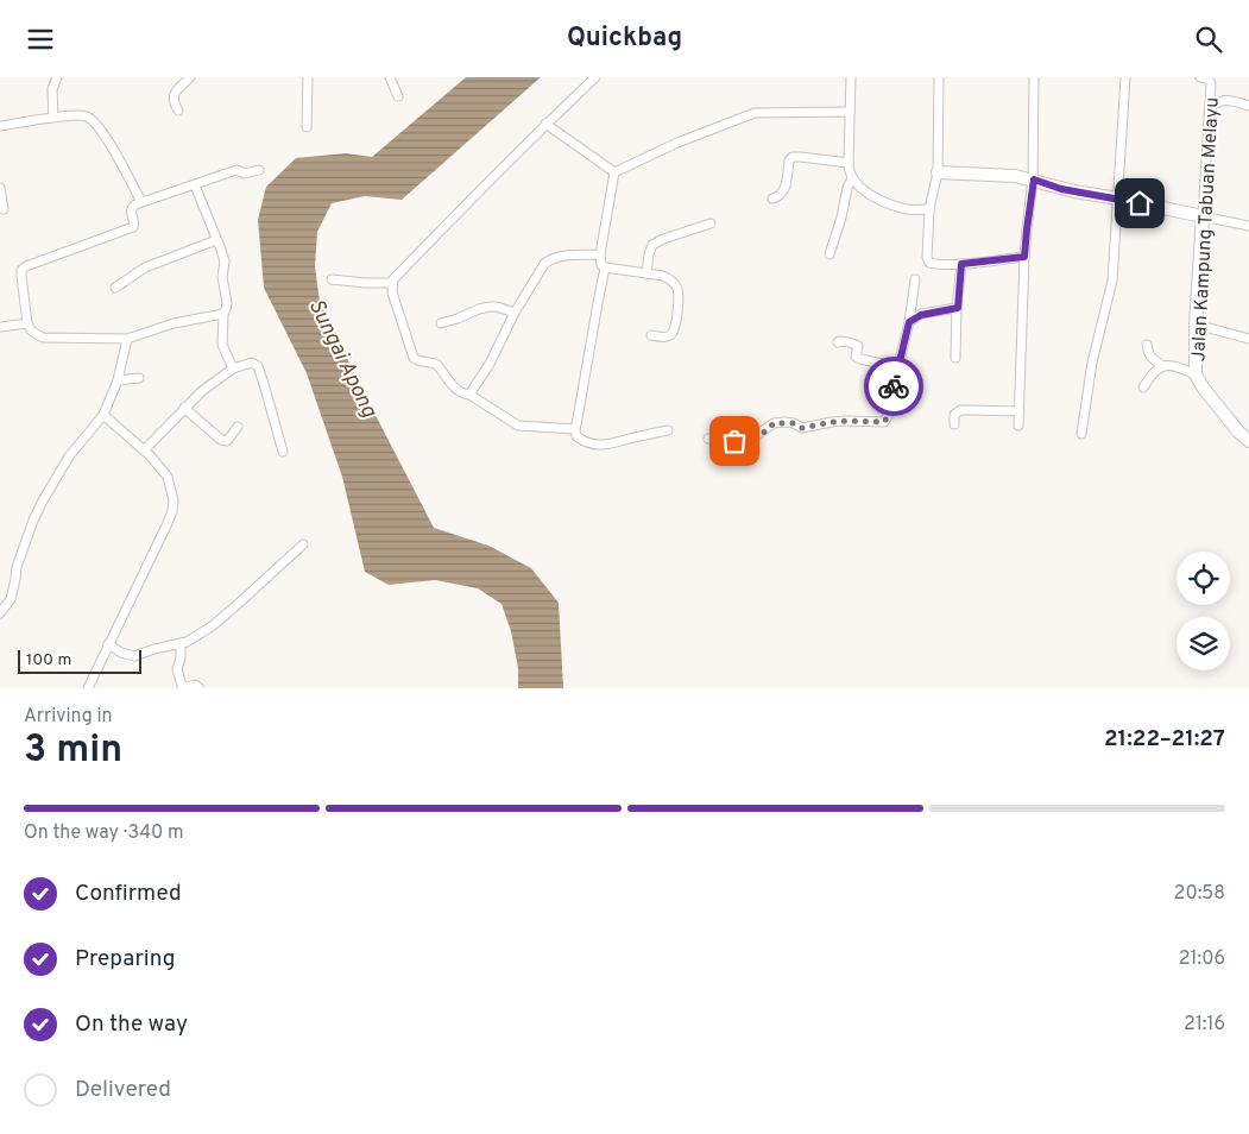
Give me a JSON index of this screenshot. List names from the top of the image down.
{
  "streets": {
    "street": ["Jalan Kampung Tabuan Melayu"]
  },
  "water": ["Sungai Apong"],
  "scale_bar": "100 m",
  "page": {
    "header": "Quickbag",
    "scale": "100 m",
    "heading": ["3 min", "Arriving in", "21:22–21:27"],
    "bar": "On the way · 340 m",
    "list": [
      ["Confirmed", "20:58"],
      ["Preparing", "21:06"],
      ["On the way", "21:16"],
      "Delivered"
    ]
  }
}
